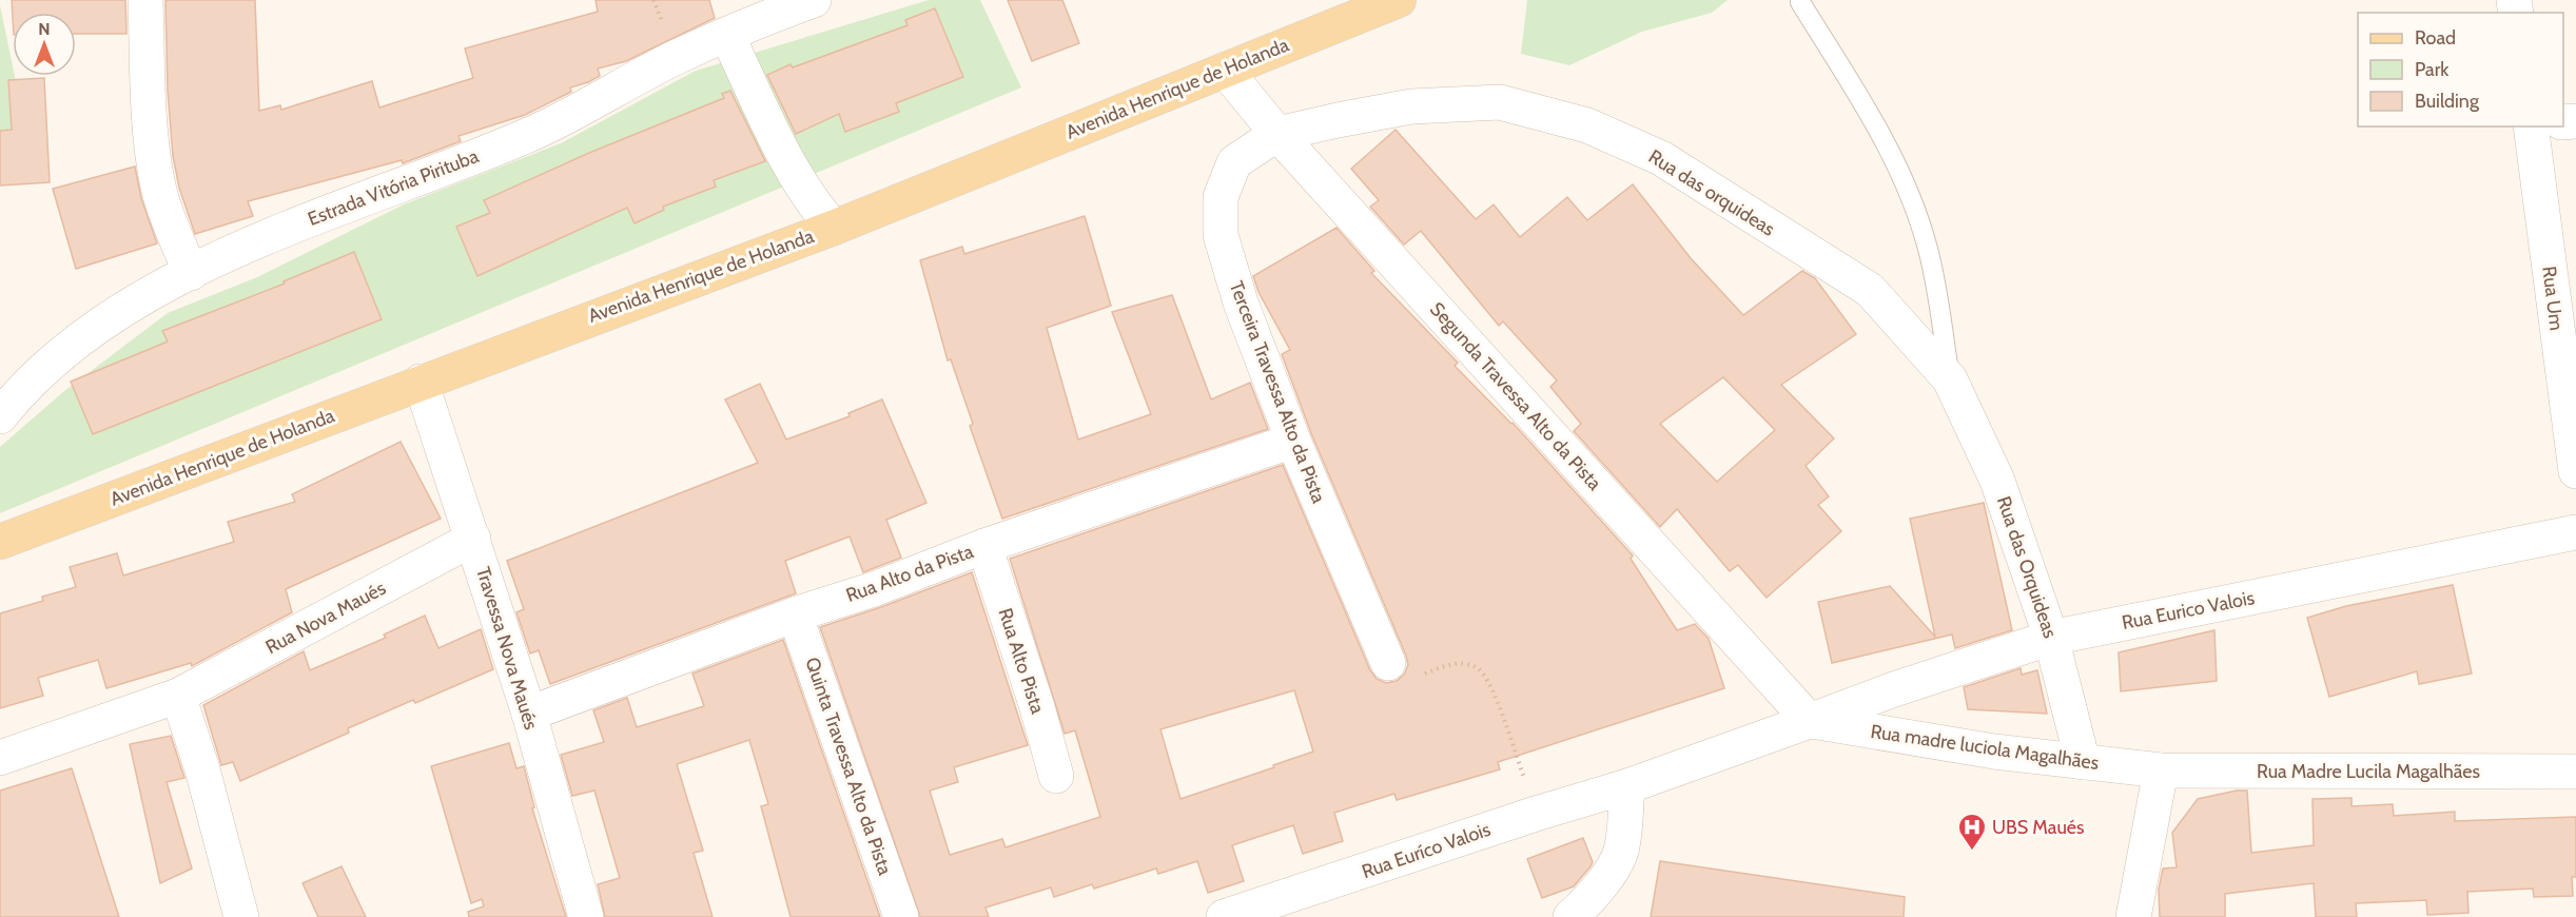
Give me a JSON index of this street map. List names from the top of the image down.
{
  "streets": {
    "main road": ["Avenida Henrique de Holanda"],
    "street": [
      "Estrada Vitória Pirituba",
      "Rua das orquideas",
      "Rua Um",
      "Terceira Travessa Alto da Pista",
      "Segunda Travessa Alto da Pista",
      "Rua das Orquideas",
      "Rua Alto da Pista",
      "Rua Eurico Valois",
      "Rua Nova Maués",
      "Travessa Nova Maués",
      "Rua Alto Pista",
      "Rua madre luciola Magalhães",
      "Quinta Travessa Alto da Pista",
      "Rua Madre Lucila Magalhães",
      "Rua Euríco Valois"
    ]
  },
  "crossings": [
    ["Avenida Henrique de Holanda", "Segunda Travessa Alto da Pista"],
    ["Avenida Henrique de Holanda", "Travessa Nova Maués"],
    ["Rua das orquideas", "Terceira Travessa Alto da Pista"],
    ["Rua das orquideas", "Segunda Travessa Alto da Pista"],
    ["Rua das orquideas", "Rua das Orquideas"],
    ["Terceira Travessa Alto da Pista", "Segunda Travessa Alto da Pista"],
    ["Terceira Travessa Alto da Pista", "Rua Alto da Pista"],
    ["Segunda Travessa Alto da Pista", "Rua Eurico Valois"],
    ["Segunda Travessa Alto da Pista", "Rua madre luciola Magalhães"],
    ["Rua das Orquideas", "Rua Eurico Valois"],
    ["Rua das Orquideas", "Rua madre luciola Magalhães"],
    ["Rua Alto da Pista", "Travessa Nova Maués"],
    ["Rua Alto da Pista", "Rua Alto Pista"],
    ["Rua Alto da Pista", "Quinta Travessa Alto da Pista"],
    ["Rua Eurico Valois", "Rua madre luciola Magalhães"],
    ["Rua Eurico Valois", "Rua Euríco Valois"],
    ["Rua Nova Maués", "Travessa Nova Maués"],
    ["Rua madre luciola Magalhães", "Rua Madre Lucila Magalhães"]
  ],
  "places": {
    "hospital": ["UBS Maués"]
  },
  "legend": ["Road", "Park", "Building"],
  "north": "top"
}
